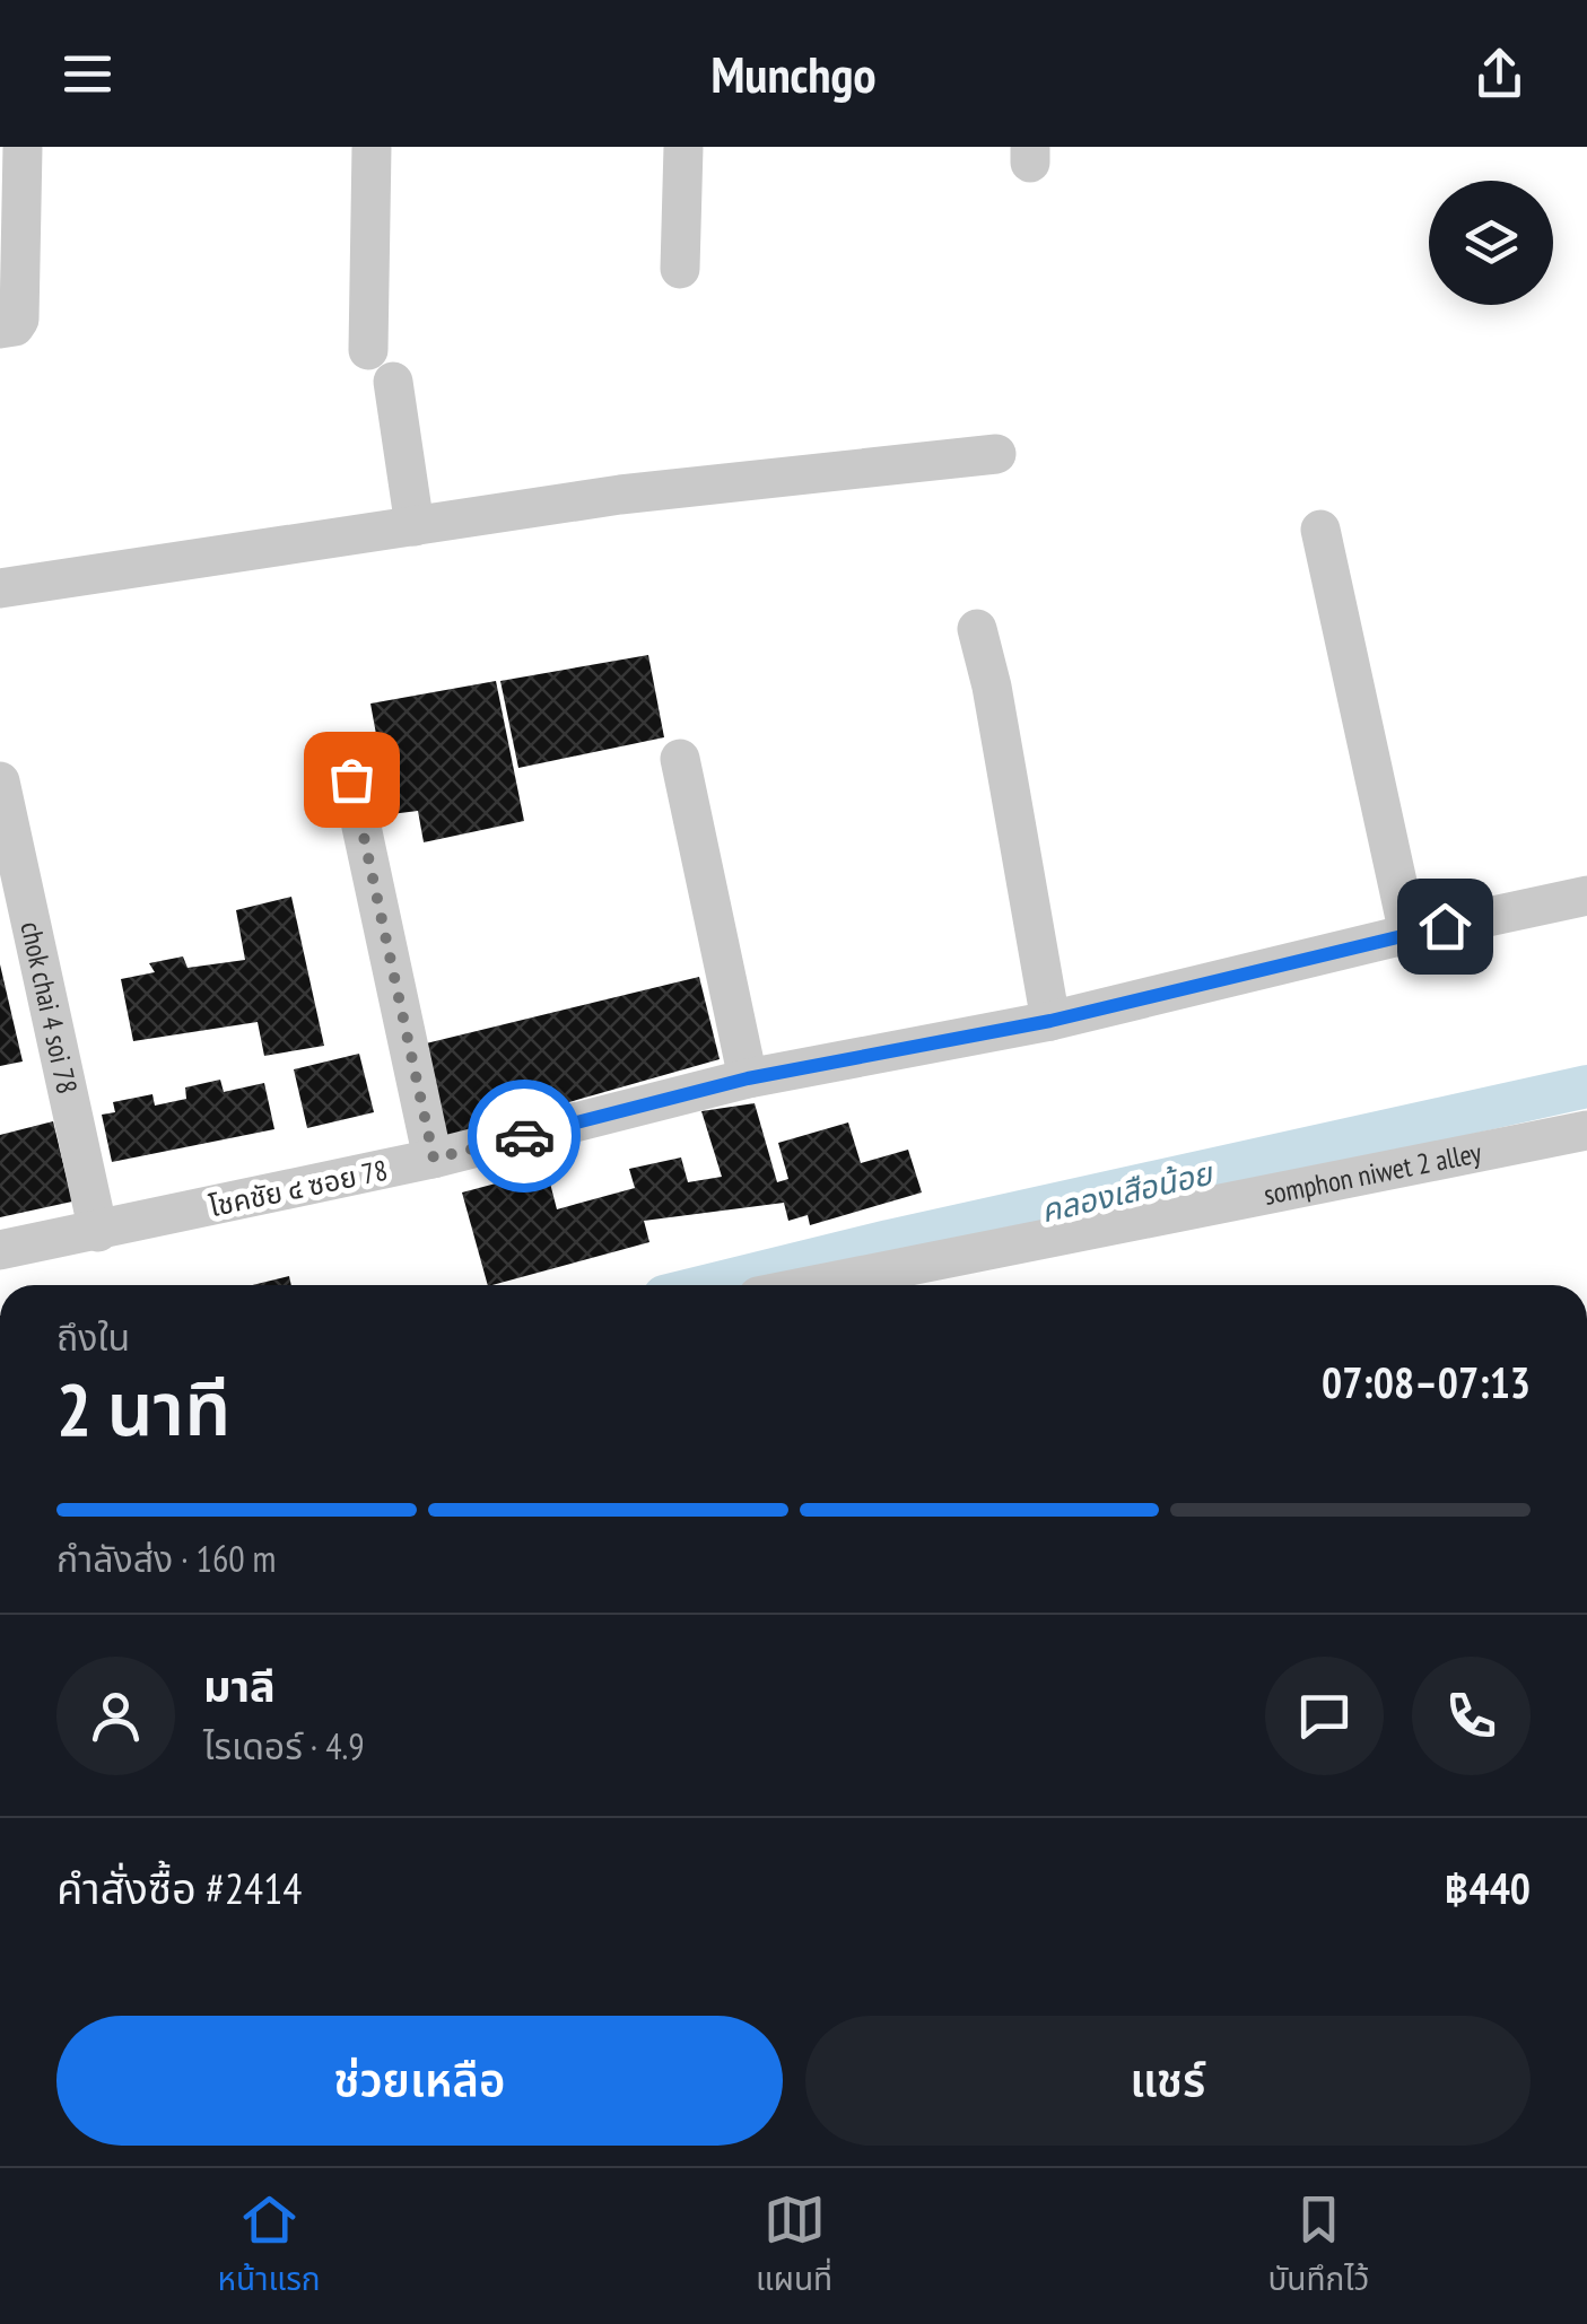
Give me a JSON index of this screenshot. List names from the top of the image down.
{
  "streets": {
    "street": ["chok chai 4 soi 78", "somphon niwet 2 alley", "โชคชัย ๔ ซอย 78"]
  },
  "crossings": [
    ["chok chai 4 soi 78", "โชคชัย ๔ ซอย 78"]
  ],
  "water": ["คลองเสือน้อย"],
  "page": {
    "header": "Munchgo",
    "heading": ["2 นาที", "ถึงใน", "07:08–07:13"],
    "panel": [
      "มาลี",
      "ไรเดอร์ · 4.9",
      "คำสั่งซื้อ #2414",
      "฿440"
    ],
    "bar": "กำลังส่ง · 160 m",
    "buttons": ["ช่วยเหลือ", "แชร์"],
    "tabs": ["หน้าแรก", "แผนที่", "บันทึกไว้"]
  }
}
